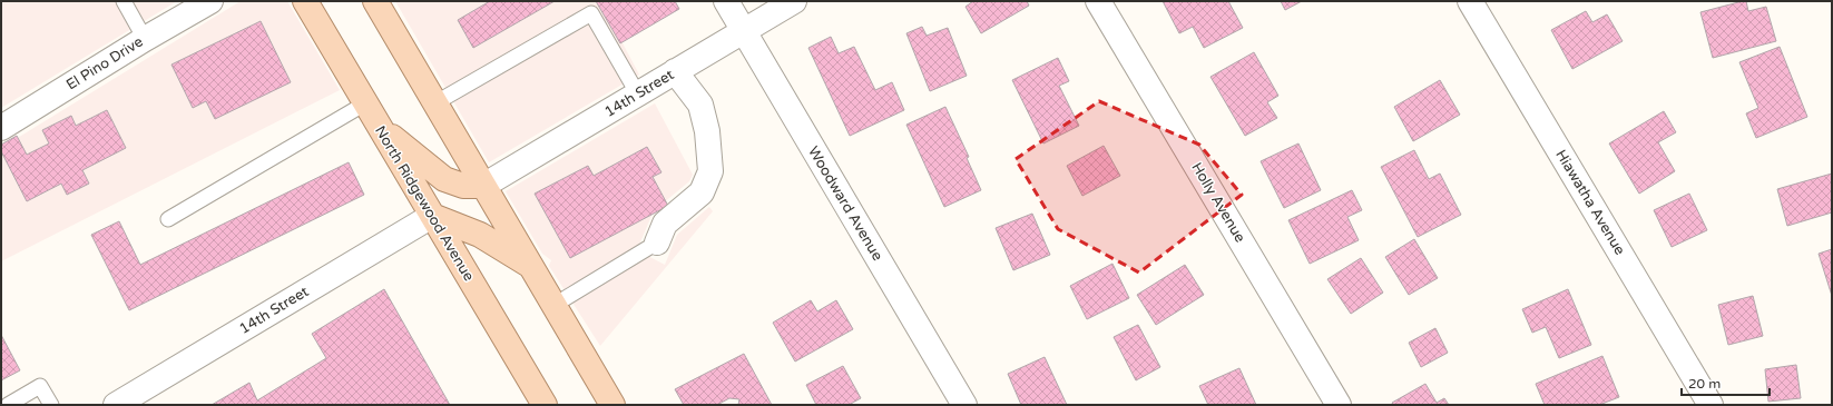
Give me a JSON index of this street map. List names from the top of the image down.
{
  "streets": {
    "main road": ["North Ridgewood Avenue"],
    "street": [
      "El Pino Drive",
      "14th Street",
      "Holly Avenue",
      "Hiawatha Avenue",
      "Woodward Avenue"
    ]
  },
  "crossings": [
    ["14th Street", "North Ridgewood Avenue"],
    ["14th Street", "Woodward Avenue"]
  ],
  "scale_bar": "20 m"
}
